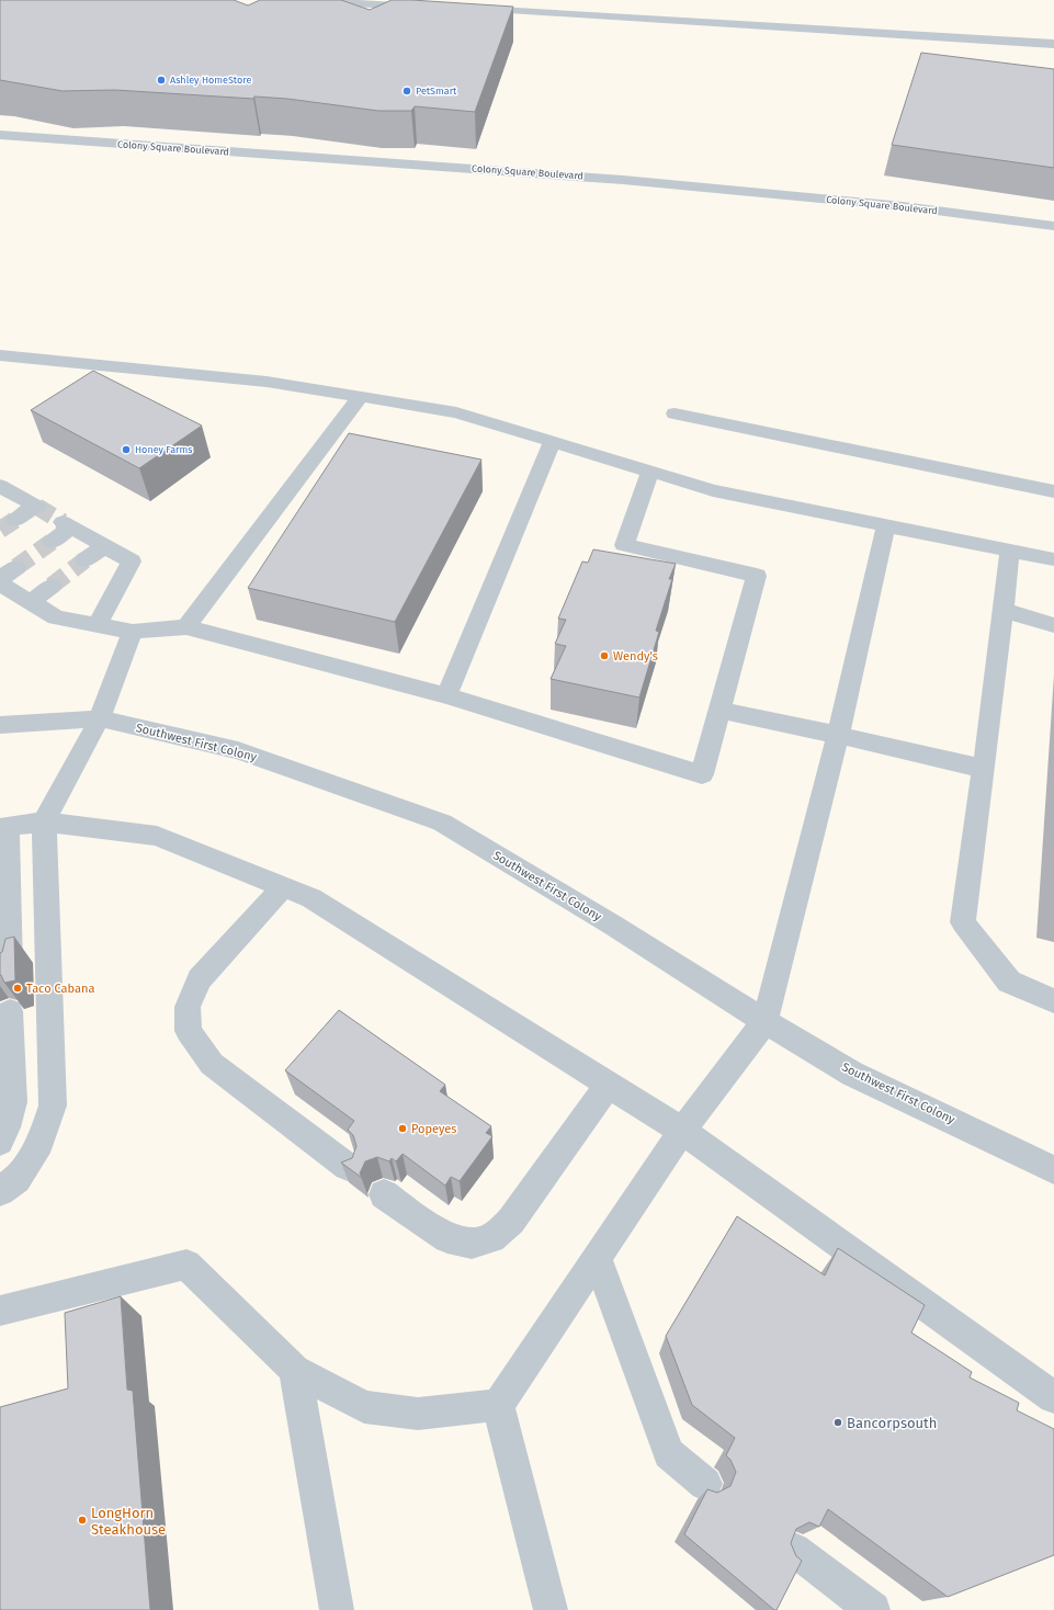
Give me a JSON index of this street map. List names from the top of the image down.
{
  "streets": {
    "street": ["Colony Square Boulevard", "Southwest First Colony"]
  },
  "places": [
    "Ashley HomeStore",
    "PetSmart",
    "Honey Farms",
    "Wendy's",
    "Taco Cabana",
    "Popeyes",
    "Bancorpsouth",
    "LongHorn Steakhouse"
  ]
}
